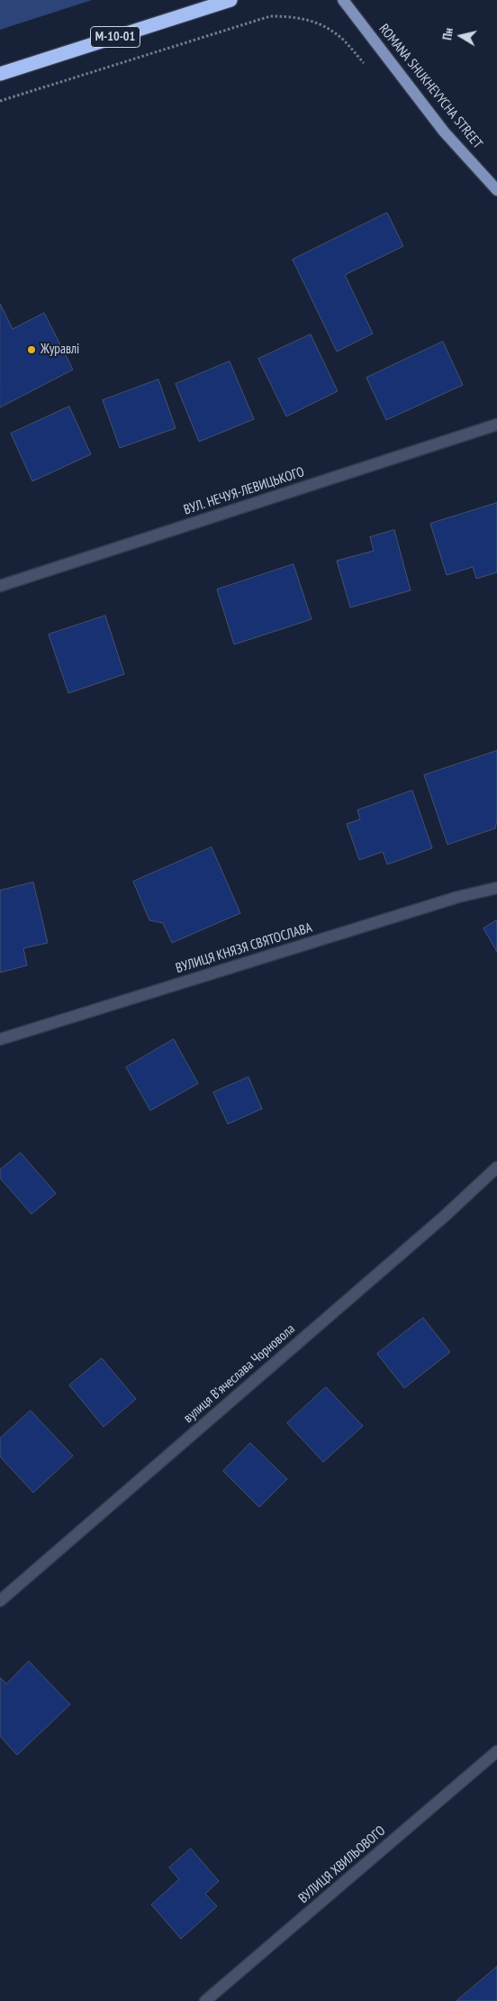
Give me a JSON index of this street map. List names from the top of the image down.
{
  "streets": {
    "highway": ["М-10-01"],
    "main road": ["ROMANA SHUKHEVYCHA STREET"],
    "street": [
      "ВУЛ. НЕЧУЯ-ЛЕВИЦЬКОГО",
      "ВУЛИЦЯ КНЯЗЯ СВЯТОСЛАВА",
      "вулиця Вʼячеслава Чорновола",
      "ВУЛИЦЯ ХВИЛЬОВОГО"
    ]
  },
  "places": ["Журавлі"],
  "north": "left"
}
